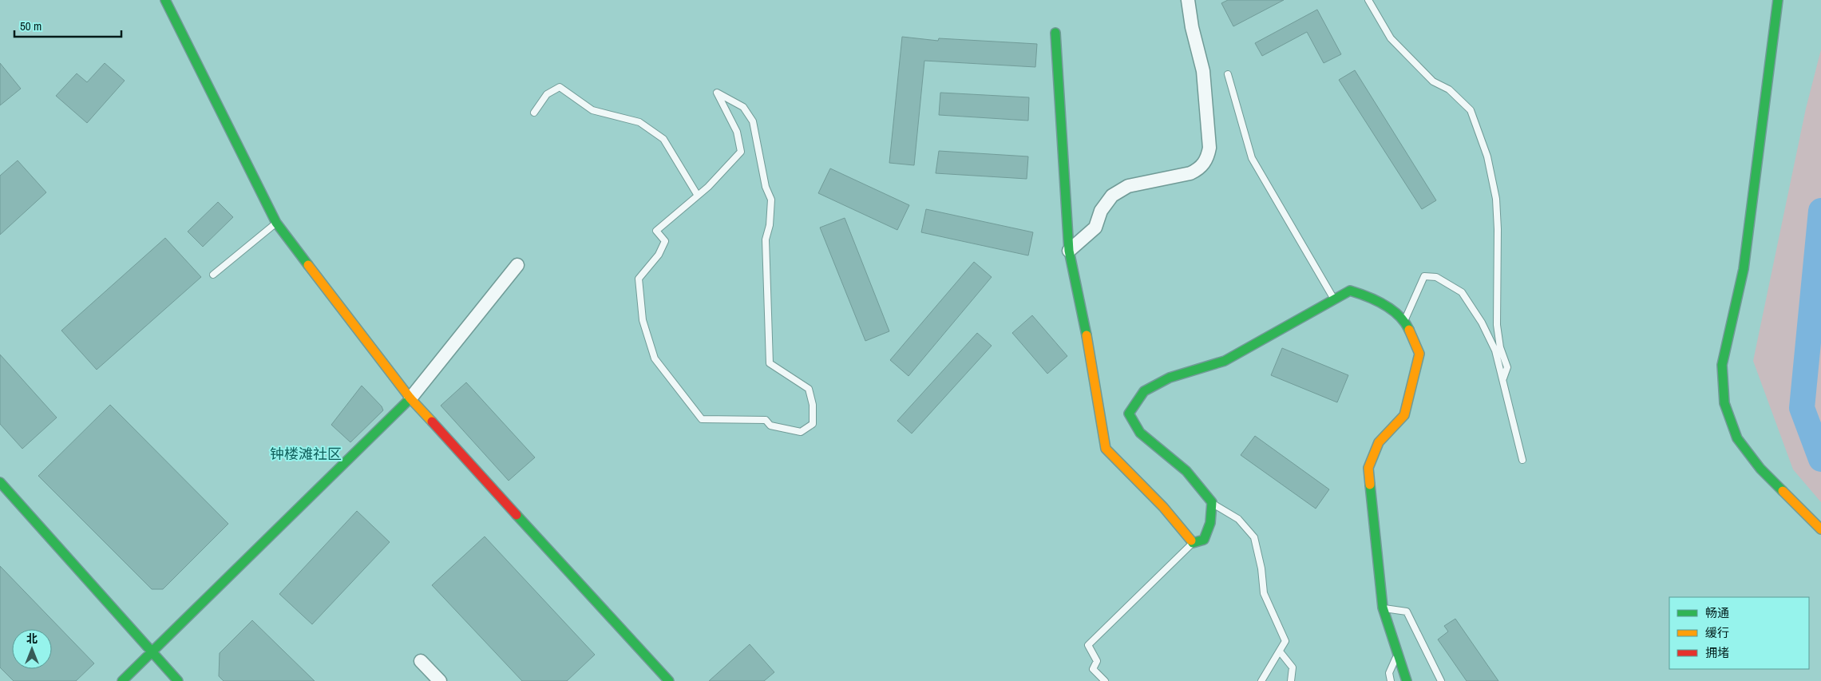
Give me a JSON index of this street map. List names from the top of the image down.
{
  "districts": ["钟楼滩社区"],
  "legend": ["畅通", "缓行", "拥堵"],
  "scale_bar": "50 m",
  "north": "top"
}
